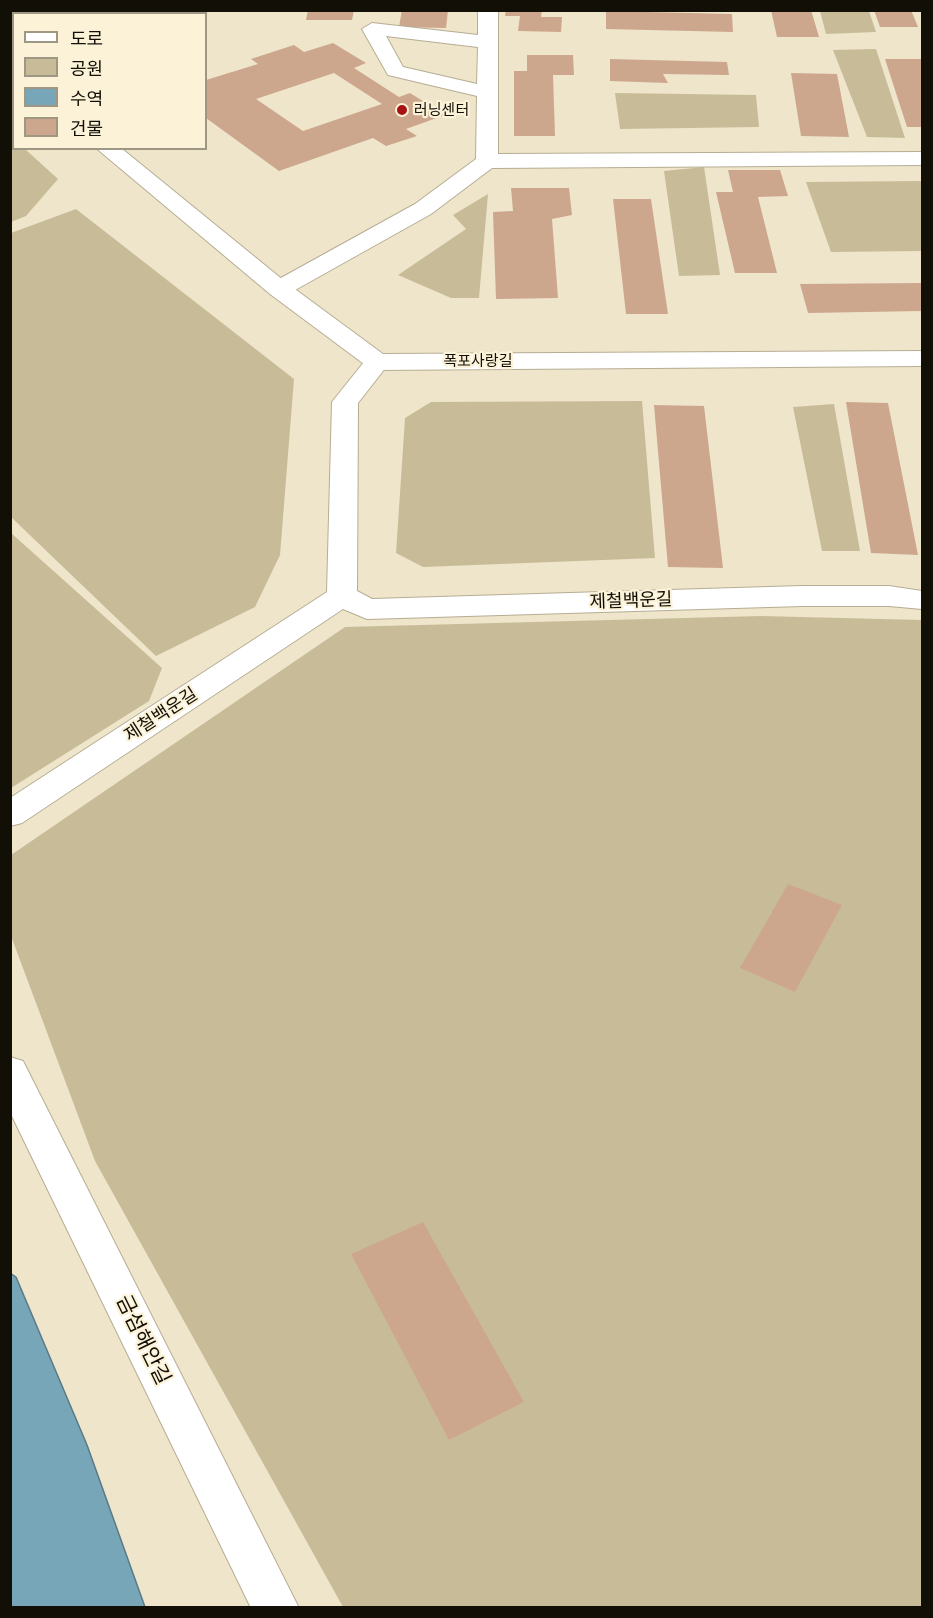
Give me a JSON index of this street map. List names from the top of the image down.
{
  "streets": {
    "street": ["폭포사랑길", "제철백운길", "금섬해안길"]
  },
  "places": ["러닝센터"],
  "legend": [
    "도로",
    "공원",
    "수역",
    "건물"
  ]
}
